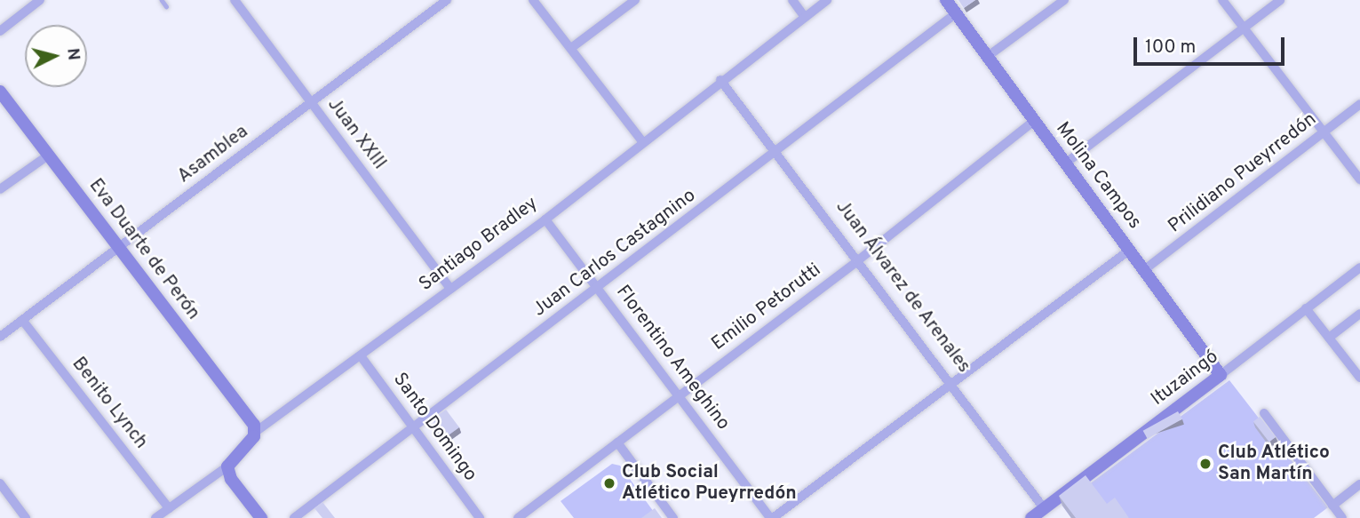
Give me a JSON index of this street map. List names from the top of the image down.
{
  "streets": {
    "street": [
      "Juan XXIII",
      "Asamblea",
      "Prilidiano Pueyrredón",
      "Molina Campos",
      "Santiago Bradley",
      "Eva Duarte de Perón",
      "Juan Carlos Castagnino",
      "Juan Álvarez de Arenales",
      "Emilio Petorutti",
      "Florentino Ameghino",
      "Ituzaingó",
      "Benito Lynch",
      "Santo Domingo"
    ]
  },
  "crossings": [
    ["Juan XXIII", "Asamblea"],
    ["Juan XXIII", "Santiago Bradley"],
    ["Asamblea", "Eva Duarte de Perón"],
    ["Asamblea", "Benito Lynch"],
    ["Prilidiano Pueyrredón", "Molina Campos"],
    ["Molina Campos", "Juan Carlos Castagnino"],
    ["Molina Campos", "Emilio Petorutti"],
    ["Molina Campos", "Ituzaingó"],
    ["Santiago Bradley", "Eva Duarte de Perón"],
    ["Santiago Bradley", "Juan Álvarez de Arenales"],
    ["Santiago Bradley", "Florentino Ameghino"],
    ["Santiago Bradley", "Benito Lynch"],
    ["Santiago Bradley", "Santo Domingo"],
    ["Juan Carlos Castagnino", "Juan Álvarez de Arenales"],
    ["Juan Carlos Castagnino", "Florentino Ameghino"],
    ["Juan Carlos Castagnino", "Santo Domingo"],
    ["Juan Álvarez de Arenales", "Emilio Petorutti"],
    ["Juan Álvarez de Arenales", "Ituzaingó"],
    ["Emilio Petorutti", "Florentino Ameghino"]
  ],
  "places": ["Club Atlético San Martín", "Club Social Atlético Pueyrredón"],
  "scale_bar": "100 m",
  "north": "right"
}
